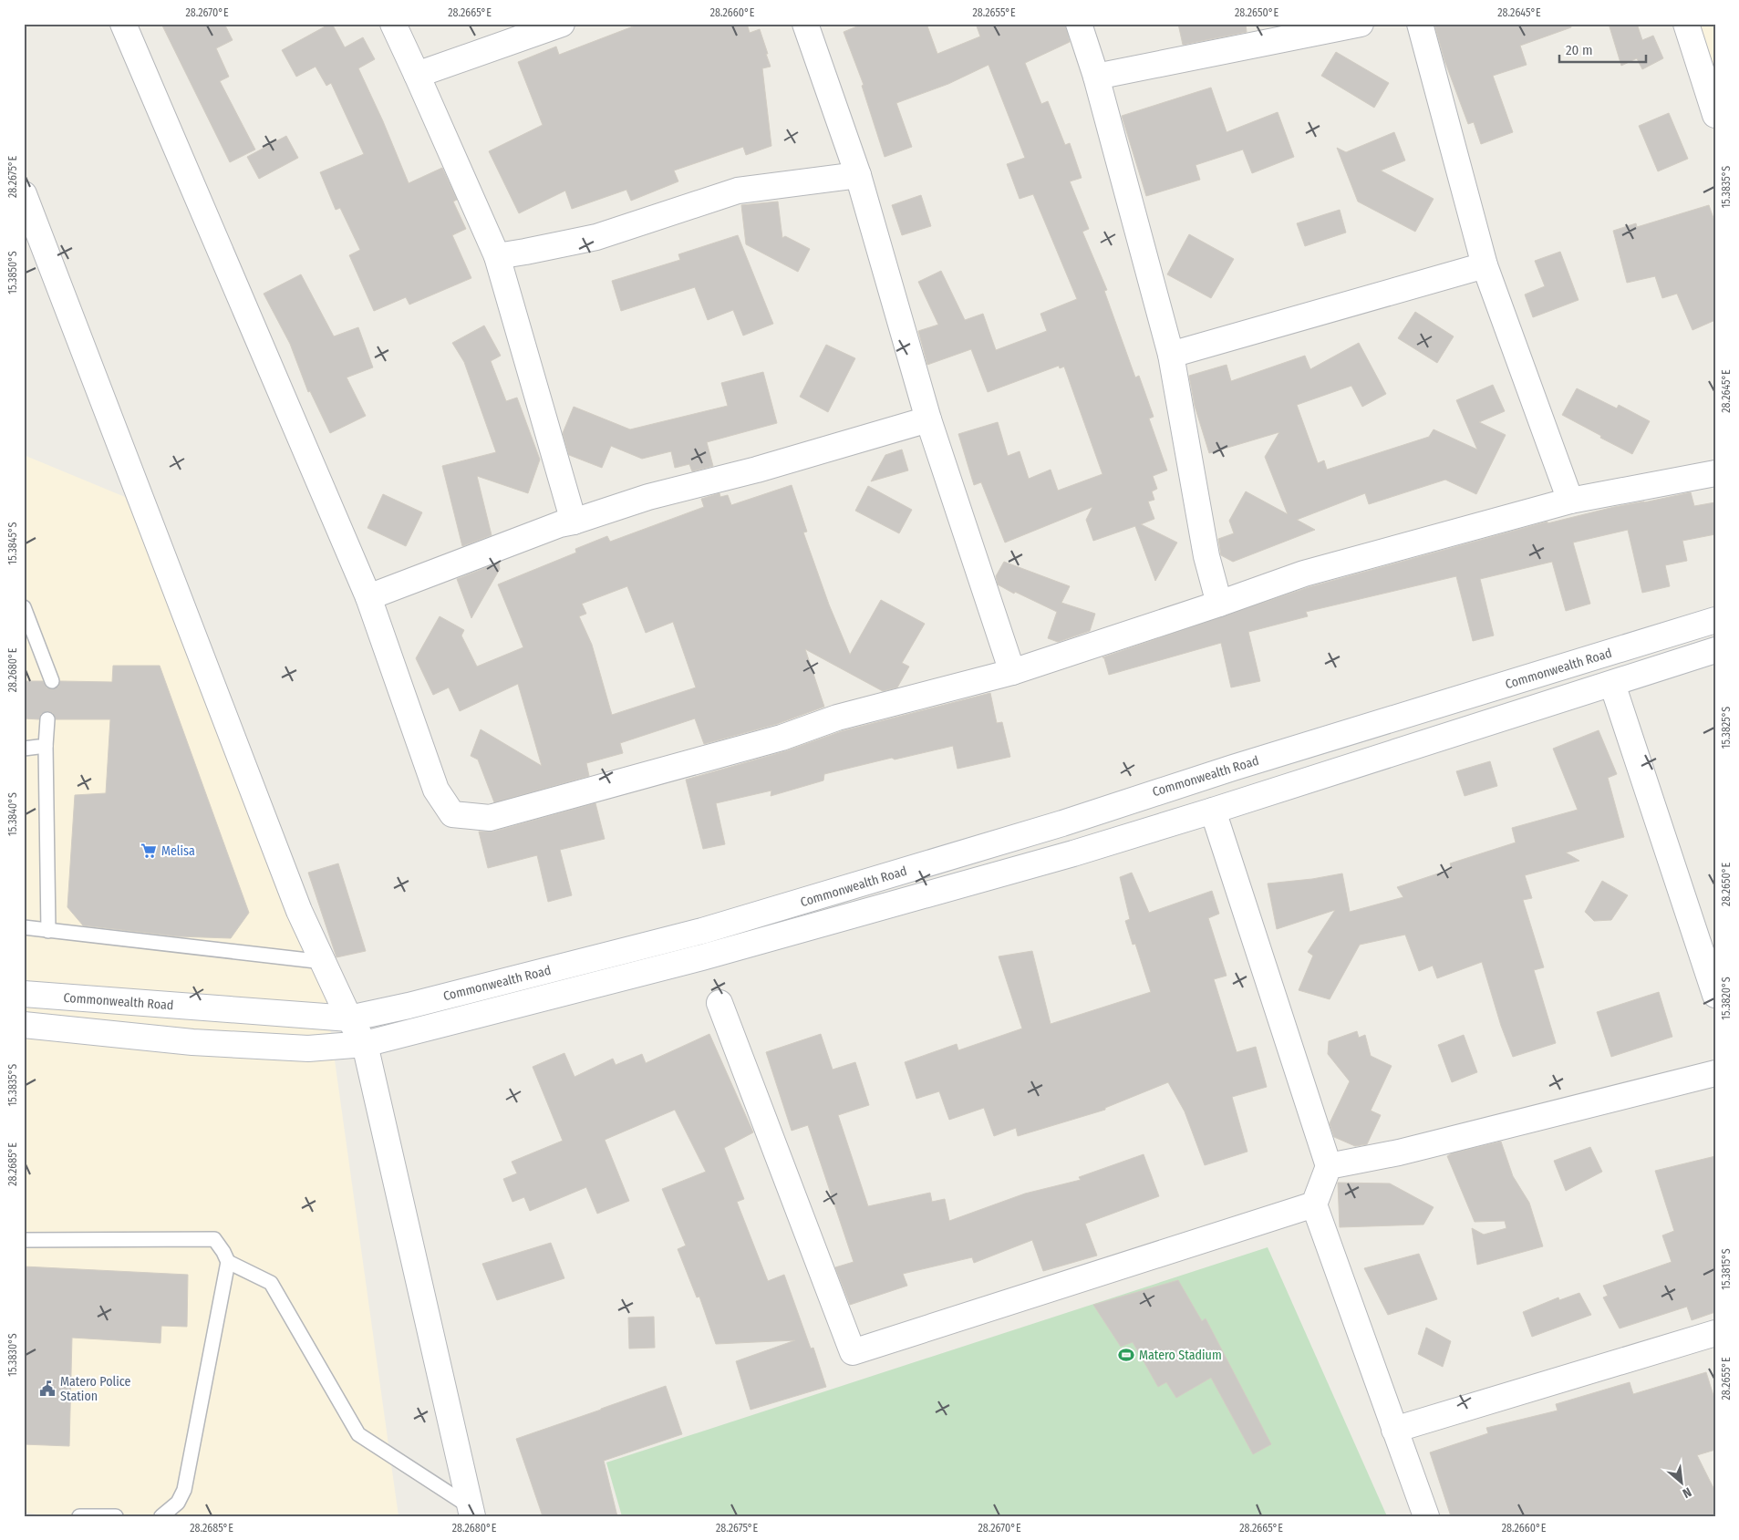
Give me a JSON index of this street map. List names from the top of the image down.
{
  "streets": {
    "street": ["Commonwealth Road"]
  },
  "places": {
    "supermarket": ["Melisa"],
    "sports": ["Matero Stadium"],
    "public building": ["Matero Police Station"]
  },
  "scale_bar": "20 m",
  "north": "bottom right",
  "coordinates": [
    "28.2670°E",
    "28.2665°E",
    "28.2660°E",
    "28.2655°E",
    "28.2650°E",
    "28.2645°E",
    "28.2675°E",
    "15.3835°S",
    "15.3850°S",
    "15.3845°S",
    "28.2680°E",
    "15.3825°S",
    "15.3840°S",
    "15.3820°S",
    "28.2685°E",
    "15.3815°S",
    "15.3830°S"
  ]
}
